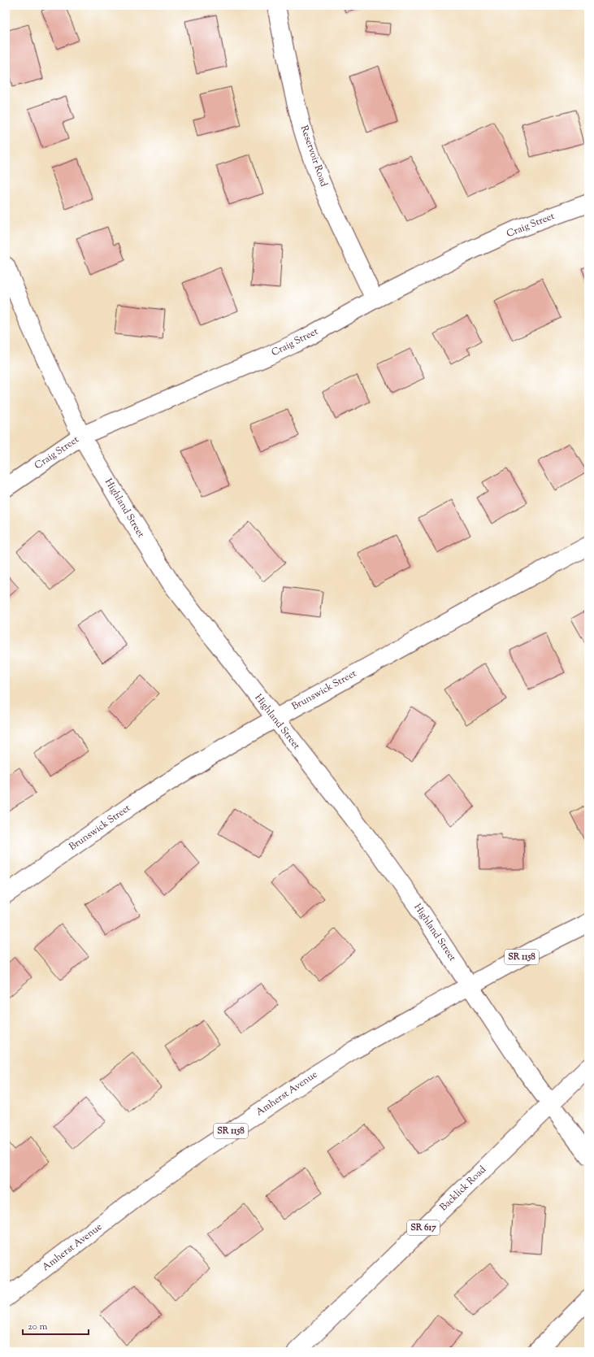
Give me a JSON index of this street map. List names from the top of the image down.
{
  "streets": {
    "street": [
      "Reservoir Road",
      "Craig Street",
      "Highland Street",
      "Brunswick Street",
      "SR 1158",
      "Amherst Avenue",
      "Backlick Road",
      "SR 617"
    ]
  },
  "crossings": [
    ["Reservoir Road", "Craig Street"],
    ["Craig Street", "Highland Street"],
    ["Highland Street", "Brunswick Street"],
    ["Highland Street", "Amherst Avenue"],
    ["Highland Street", "Backlick Road"]
  ],
  "scale_bar": "20 m"
}
